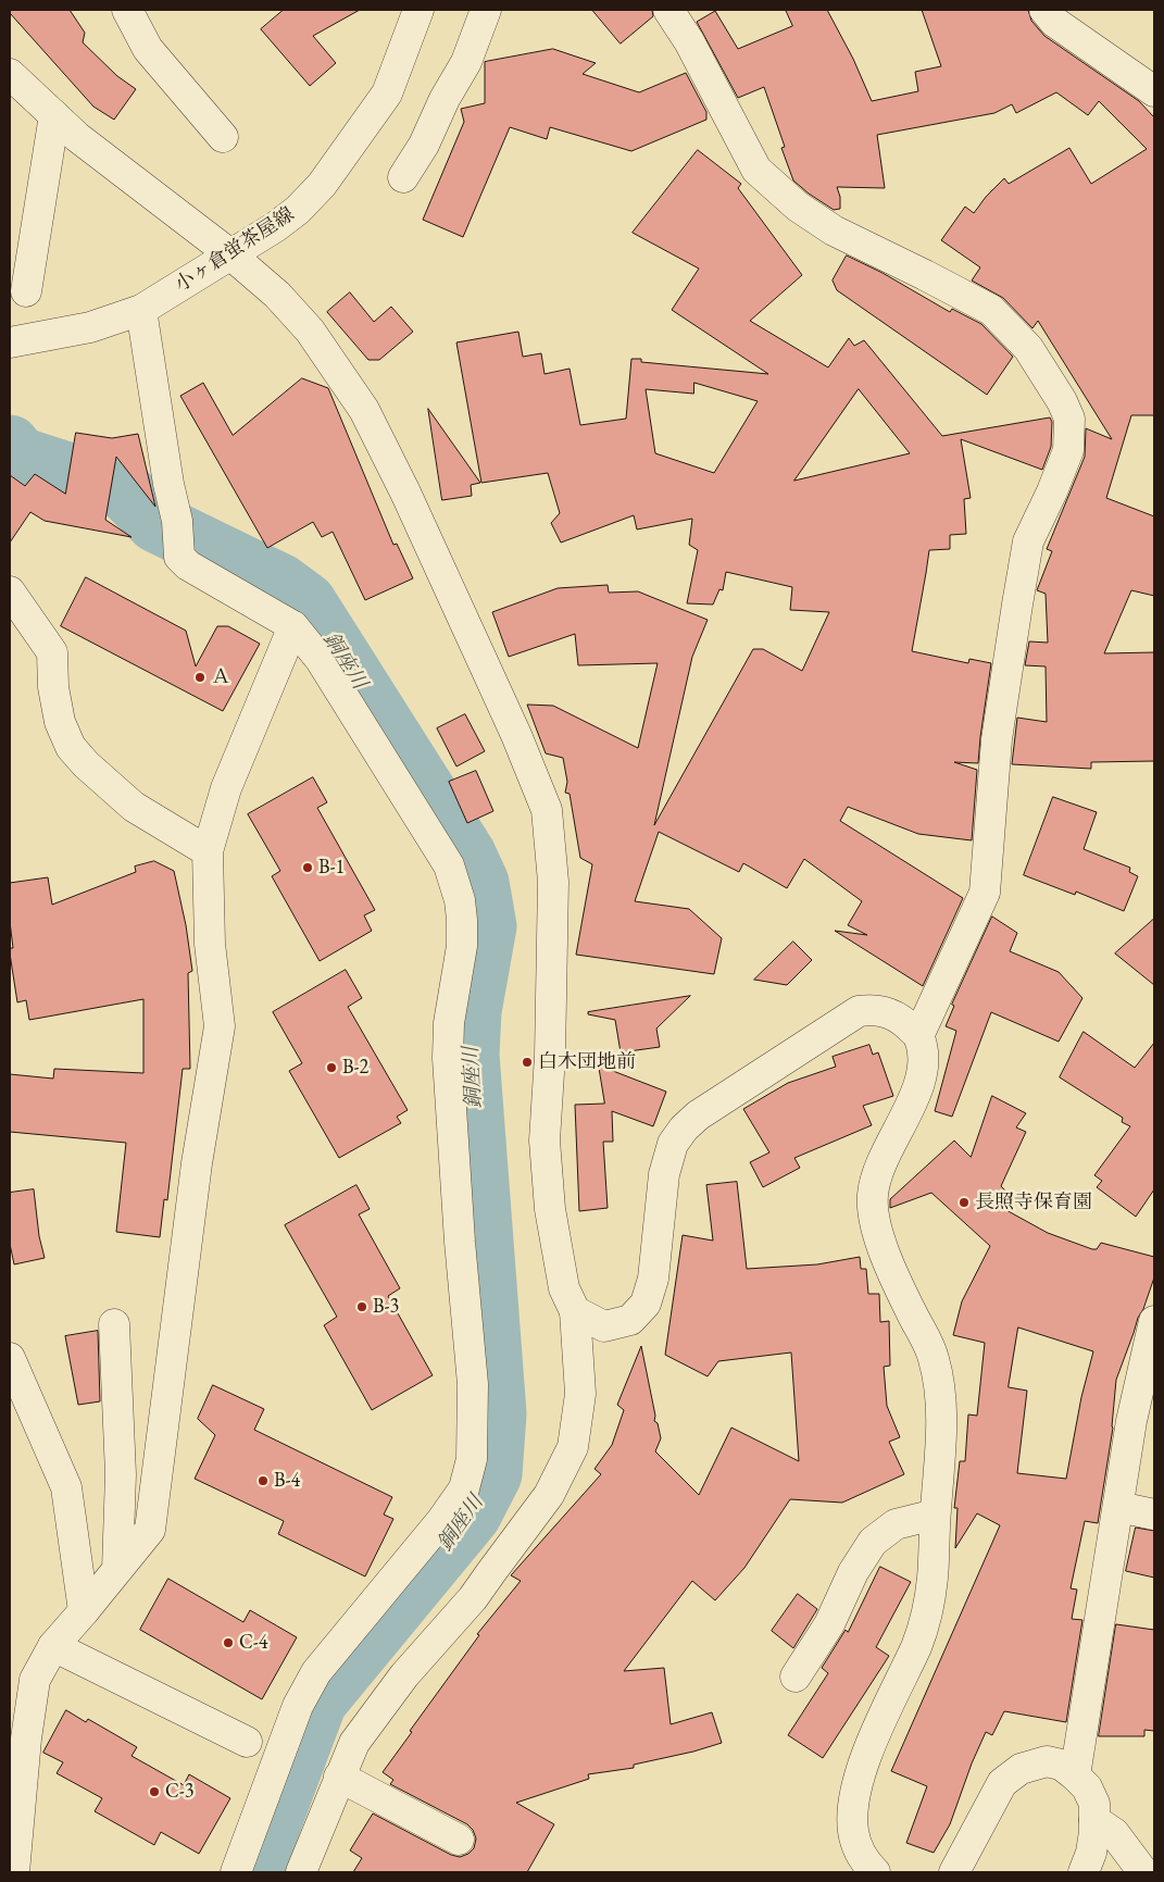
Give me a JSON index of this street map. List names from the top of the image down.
{
  "streets": {
    "street": ["小ヶ倉蛍茶屋線"]
  },
  "water": ["銅座川"],
  "places": [
    "Ａ",
    "B-1",
    "白木団地前",
    "B-2",
    "長照寺保育園",
    "B-3",
    "B-4",
    "C-4",
    "C-3"
  ]
}
